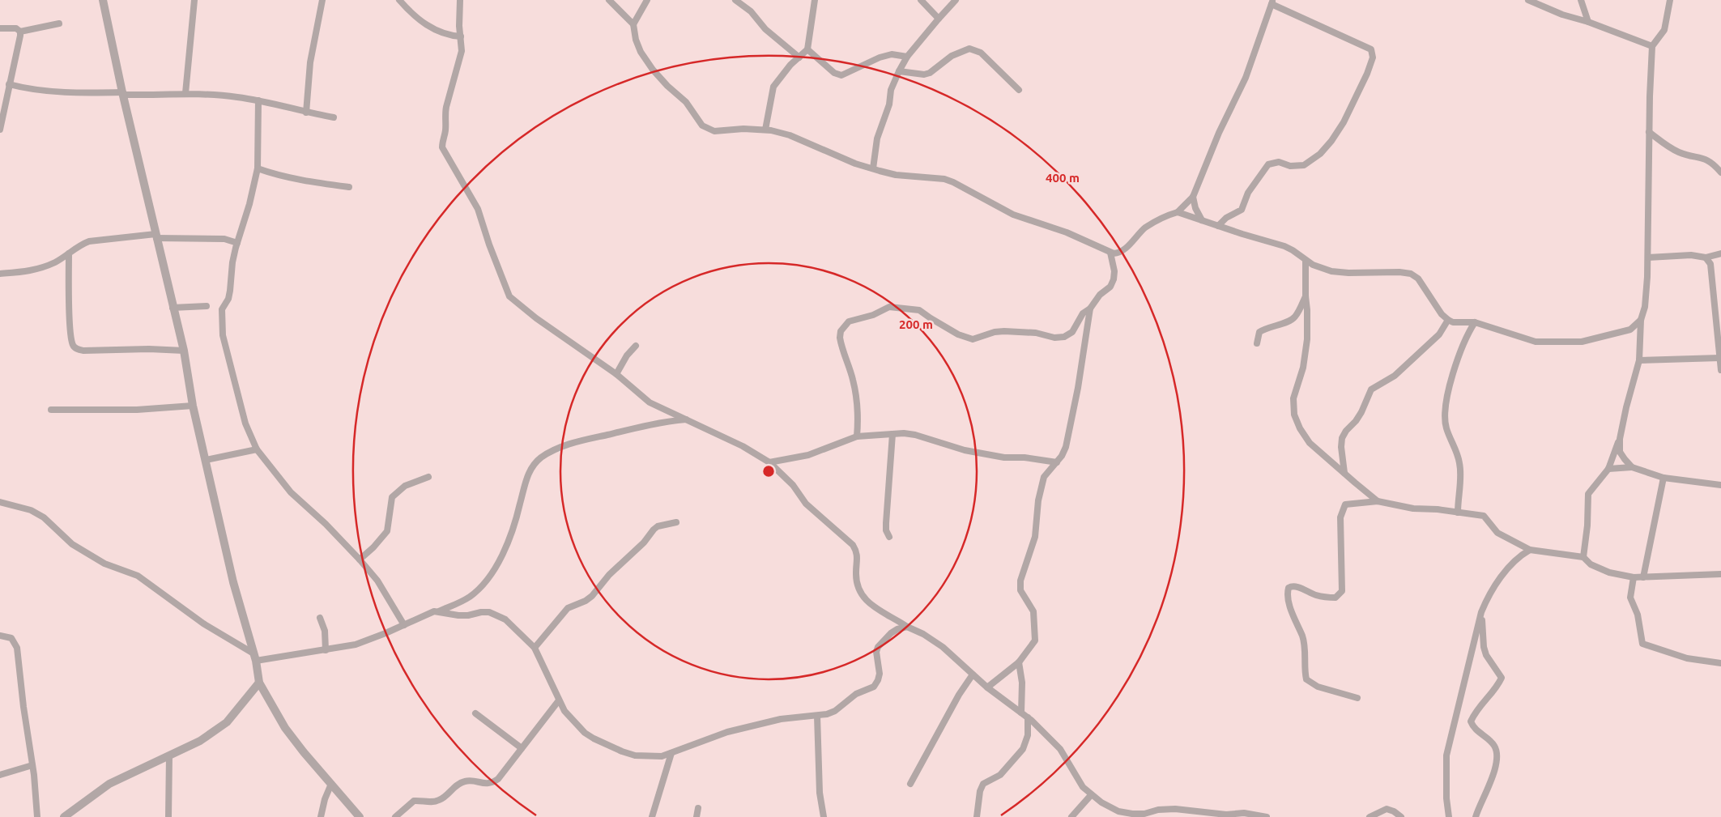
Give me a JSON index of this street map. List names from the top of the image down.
{
  "rings": ["400 m", "200 m"]
}
